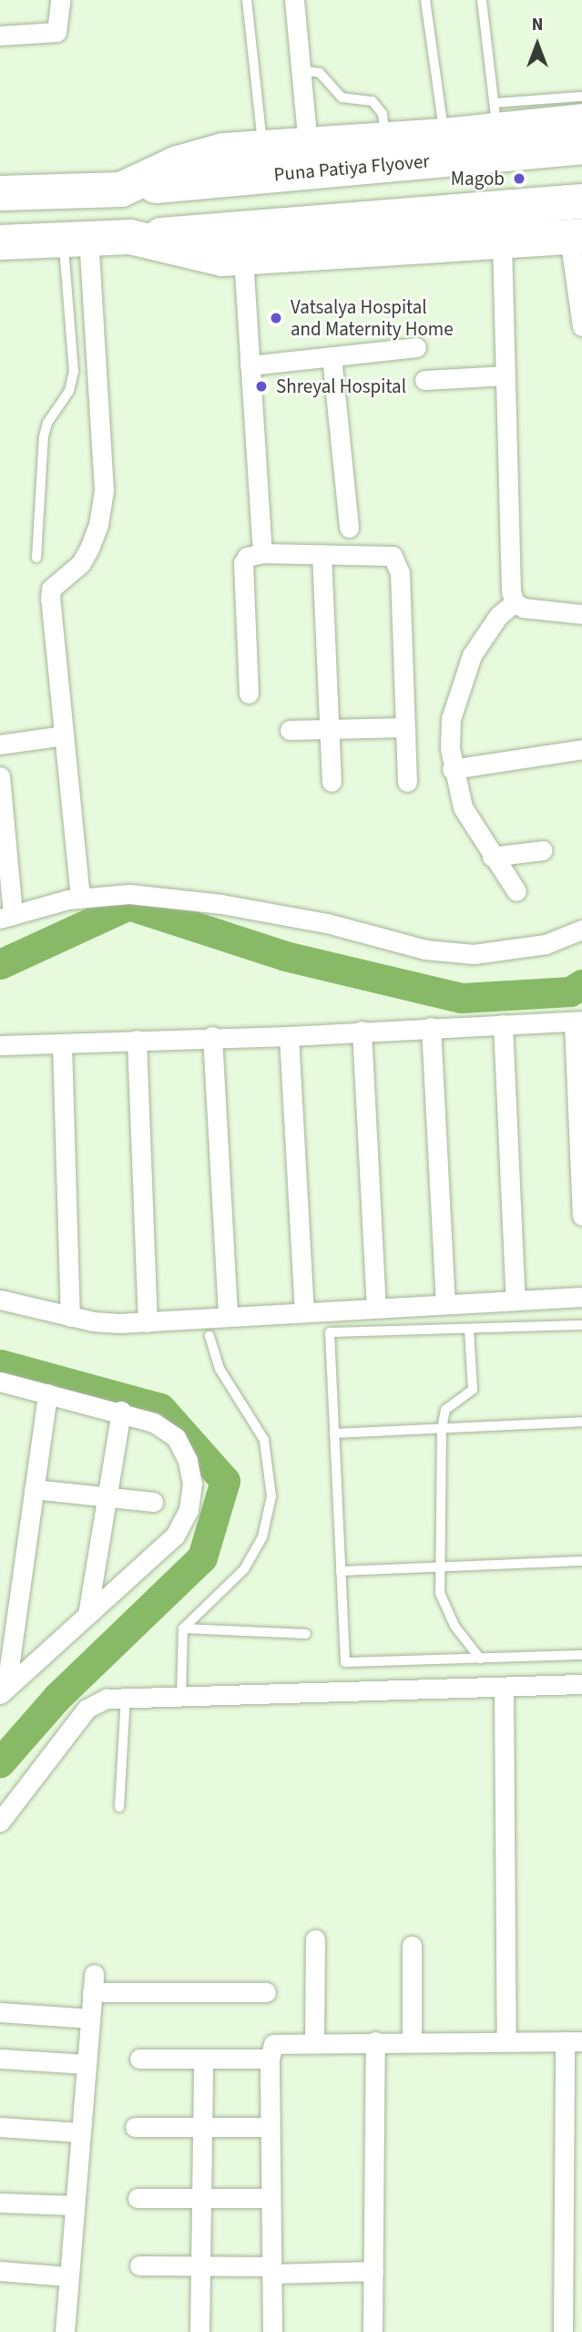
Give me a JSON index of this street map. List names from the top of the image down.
{
  "streets": {
    "highway": ["Puna Patiya Flyover"]
  },
  "places": ["Magob", "Vatsalya Hospital and Maternity Home", "Shreyal Hospital"],
  "north": "top"
}
